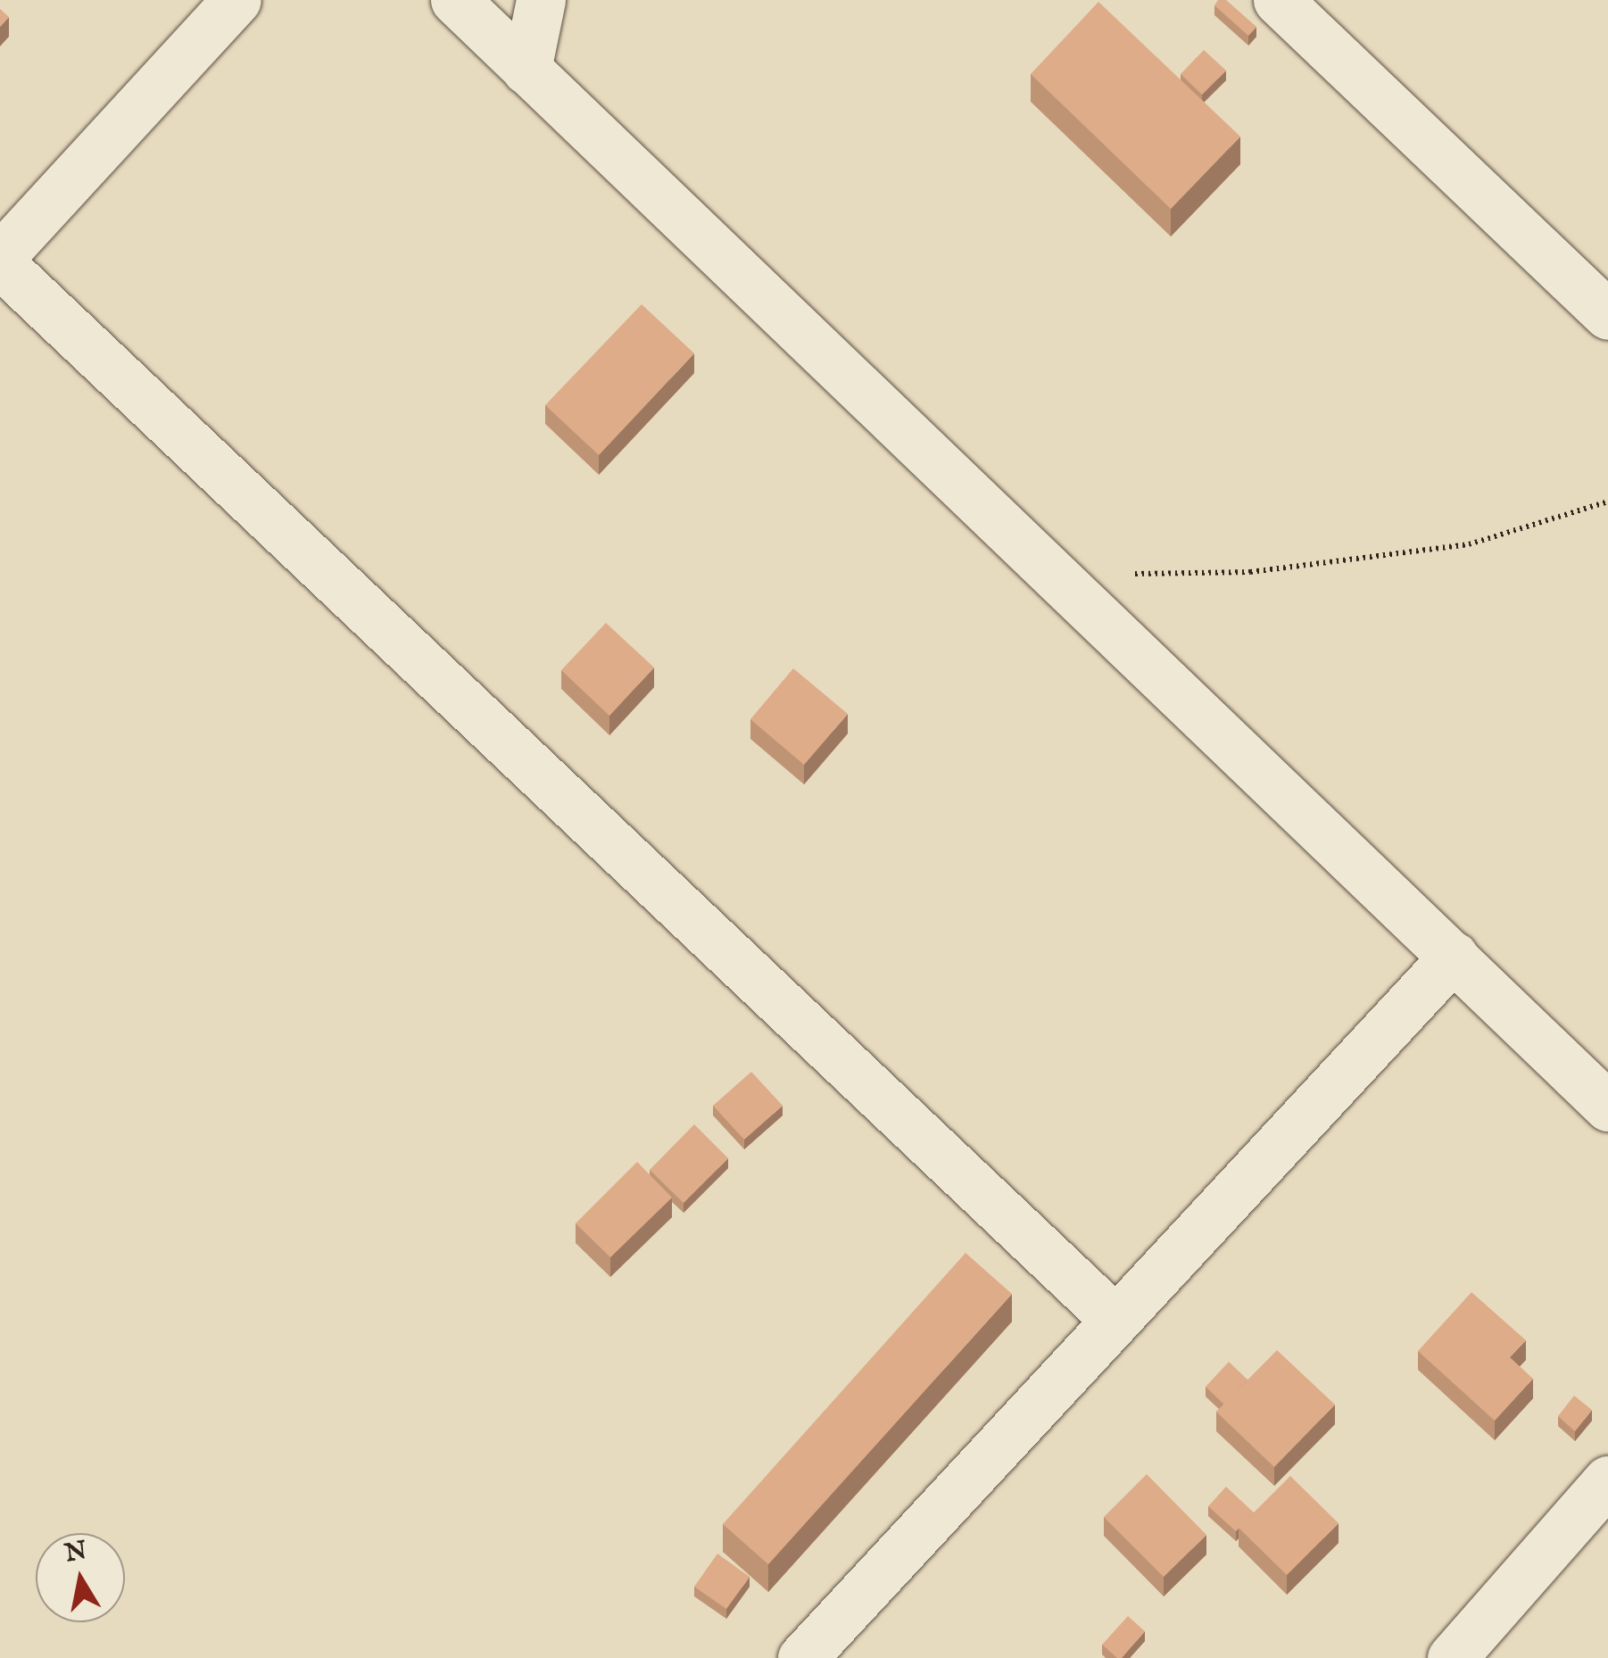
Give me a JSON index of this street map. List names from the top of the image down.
{
  "north": "top"
}
